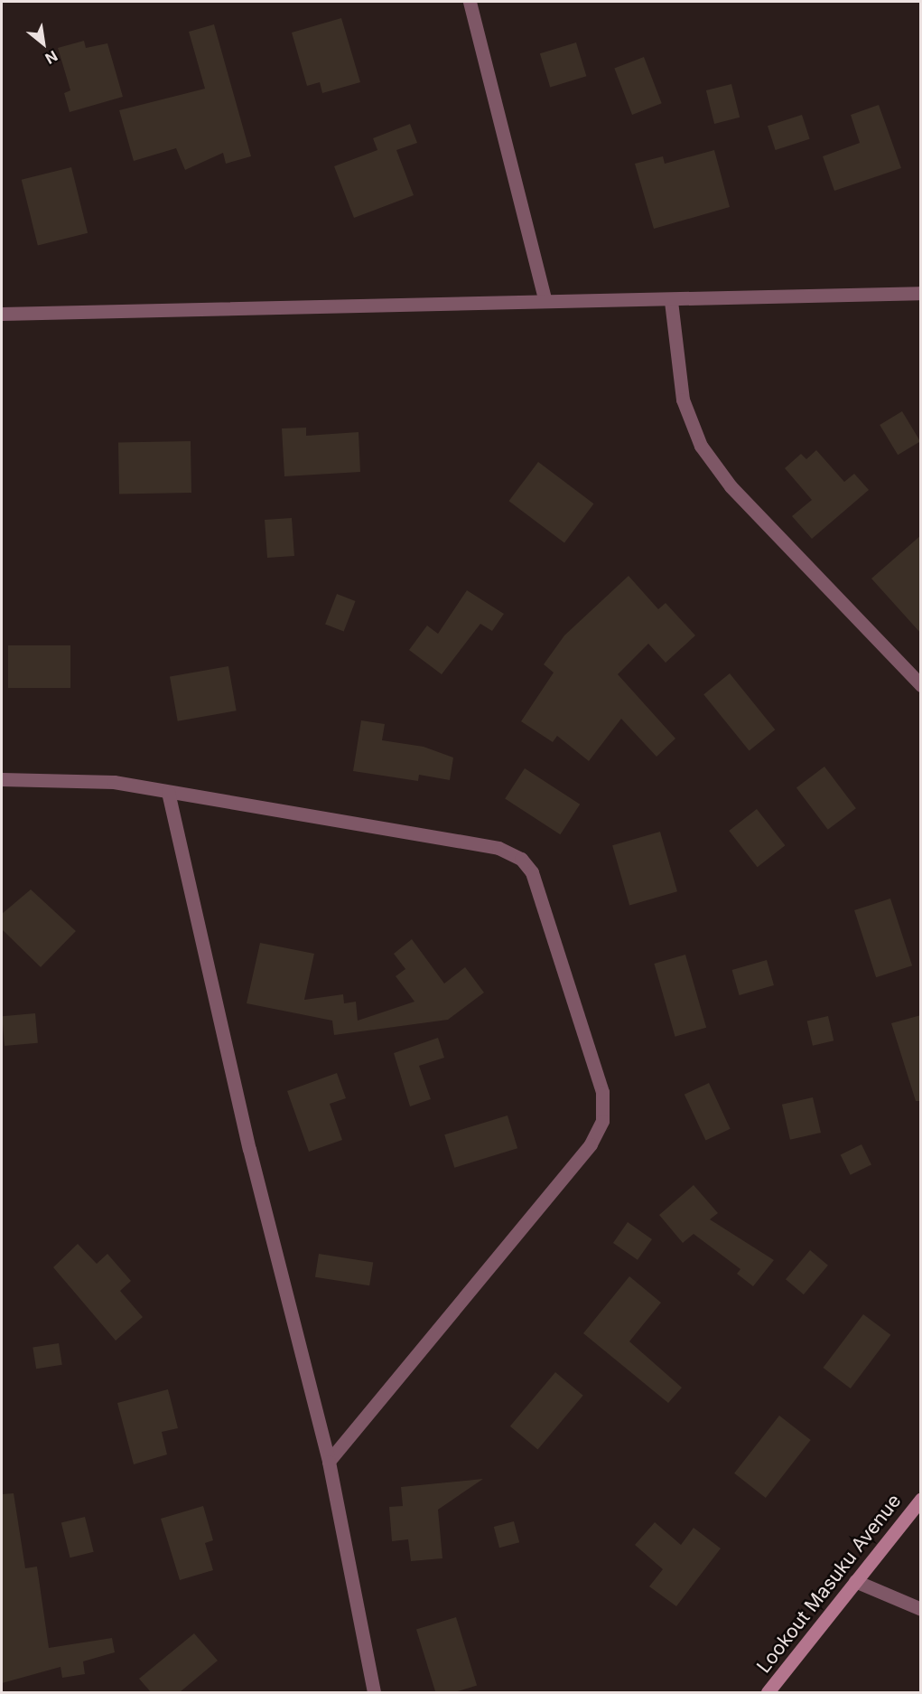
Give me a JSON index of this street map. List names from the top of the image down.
{
  "streets": {
    "street": ["Lookout Masuku Avenue"]
  },
  "north": "bottom right"
}
